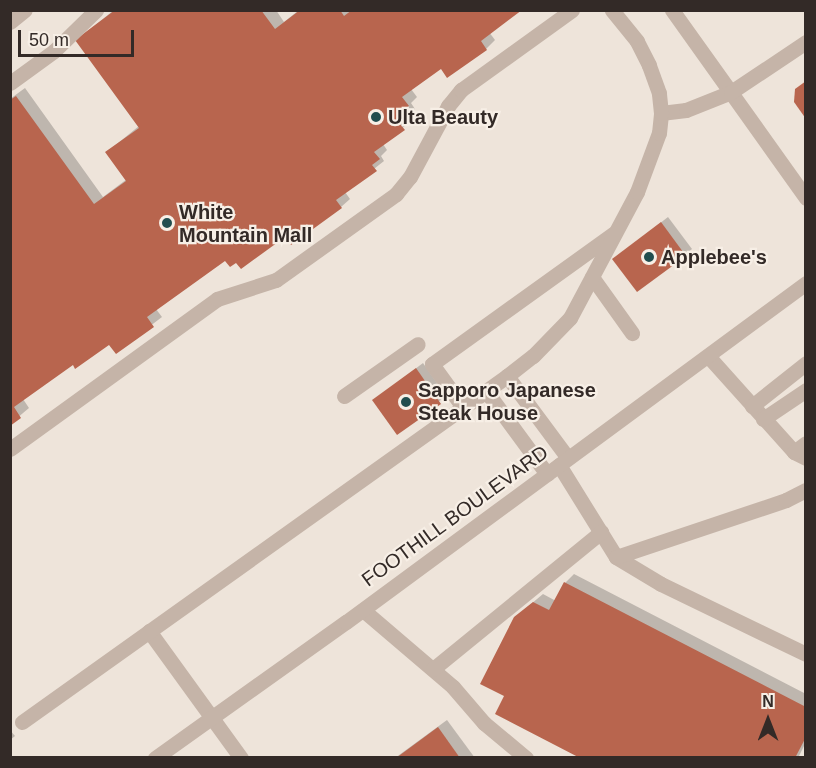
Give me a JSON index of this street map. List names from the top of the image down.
{
  "streets": {
    "street": ["FOOTHILL BOULEVARD"]
  },
  "places": [
    "Ulta Beauty",
    "White Mountain Mall",
    "Applebee's",
    "Sapporo Japanese Steak House"
  ],
  "scale_bar": "50 m",
  "north": "top"
}
